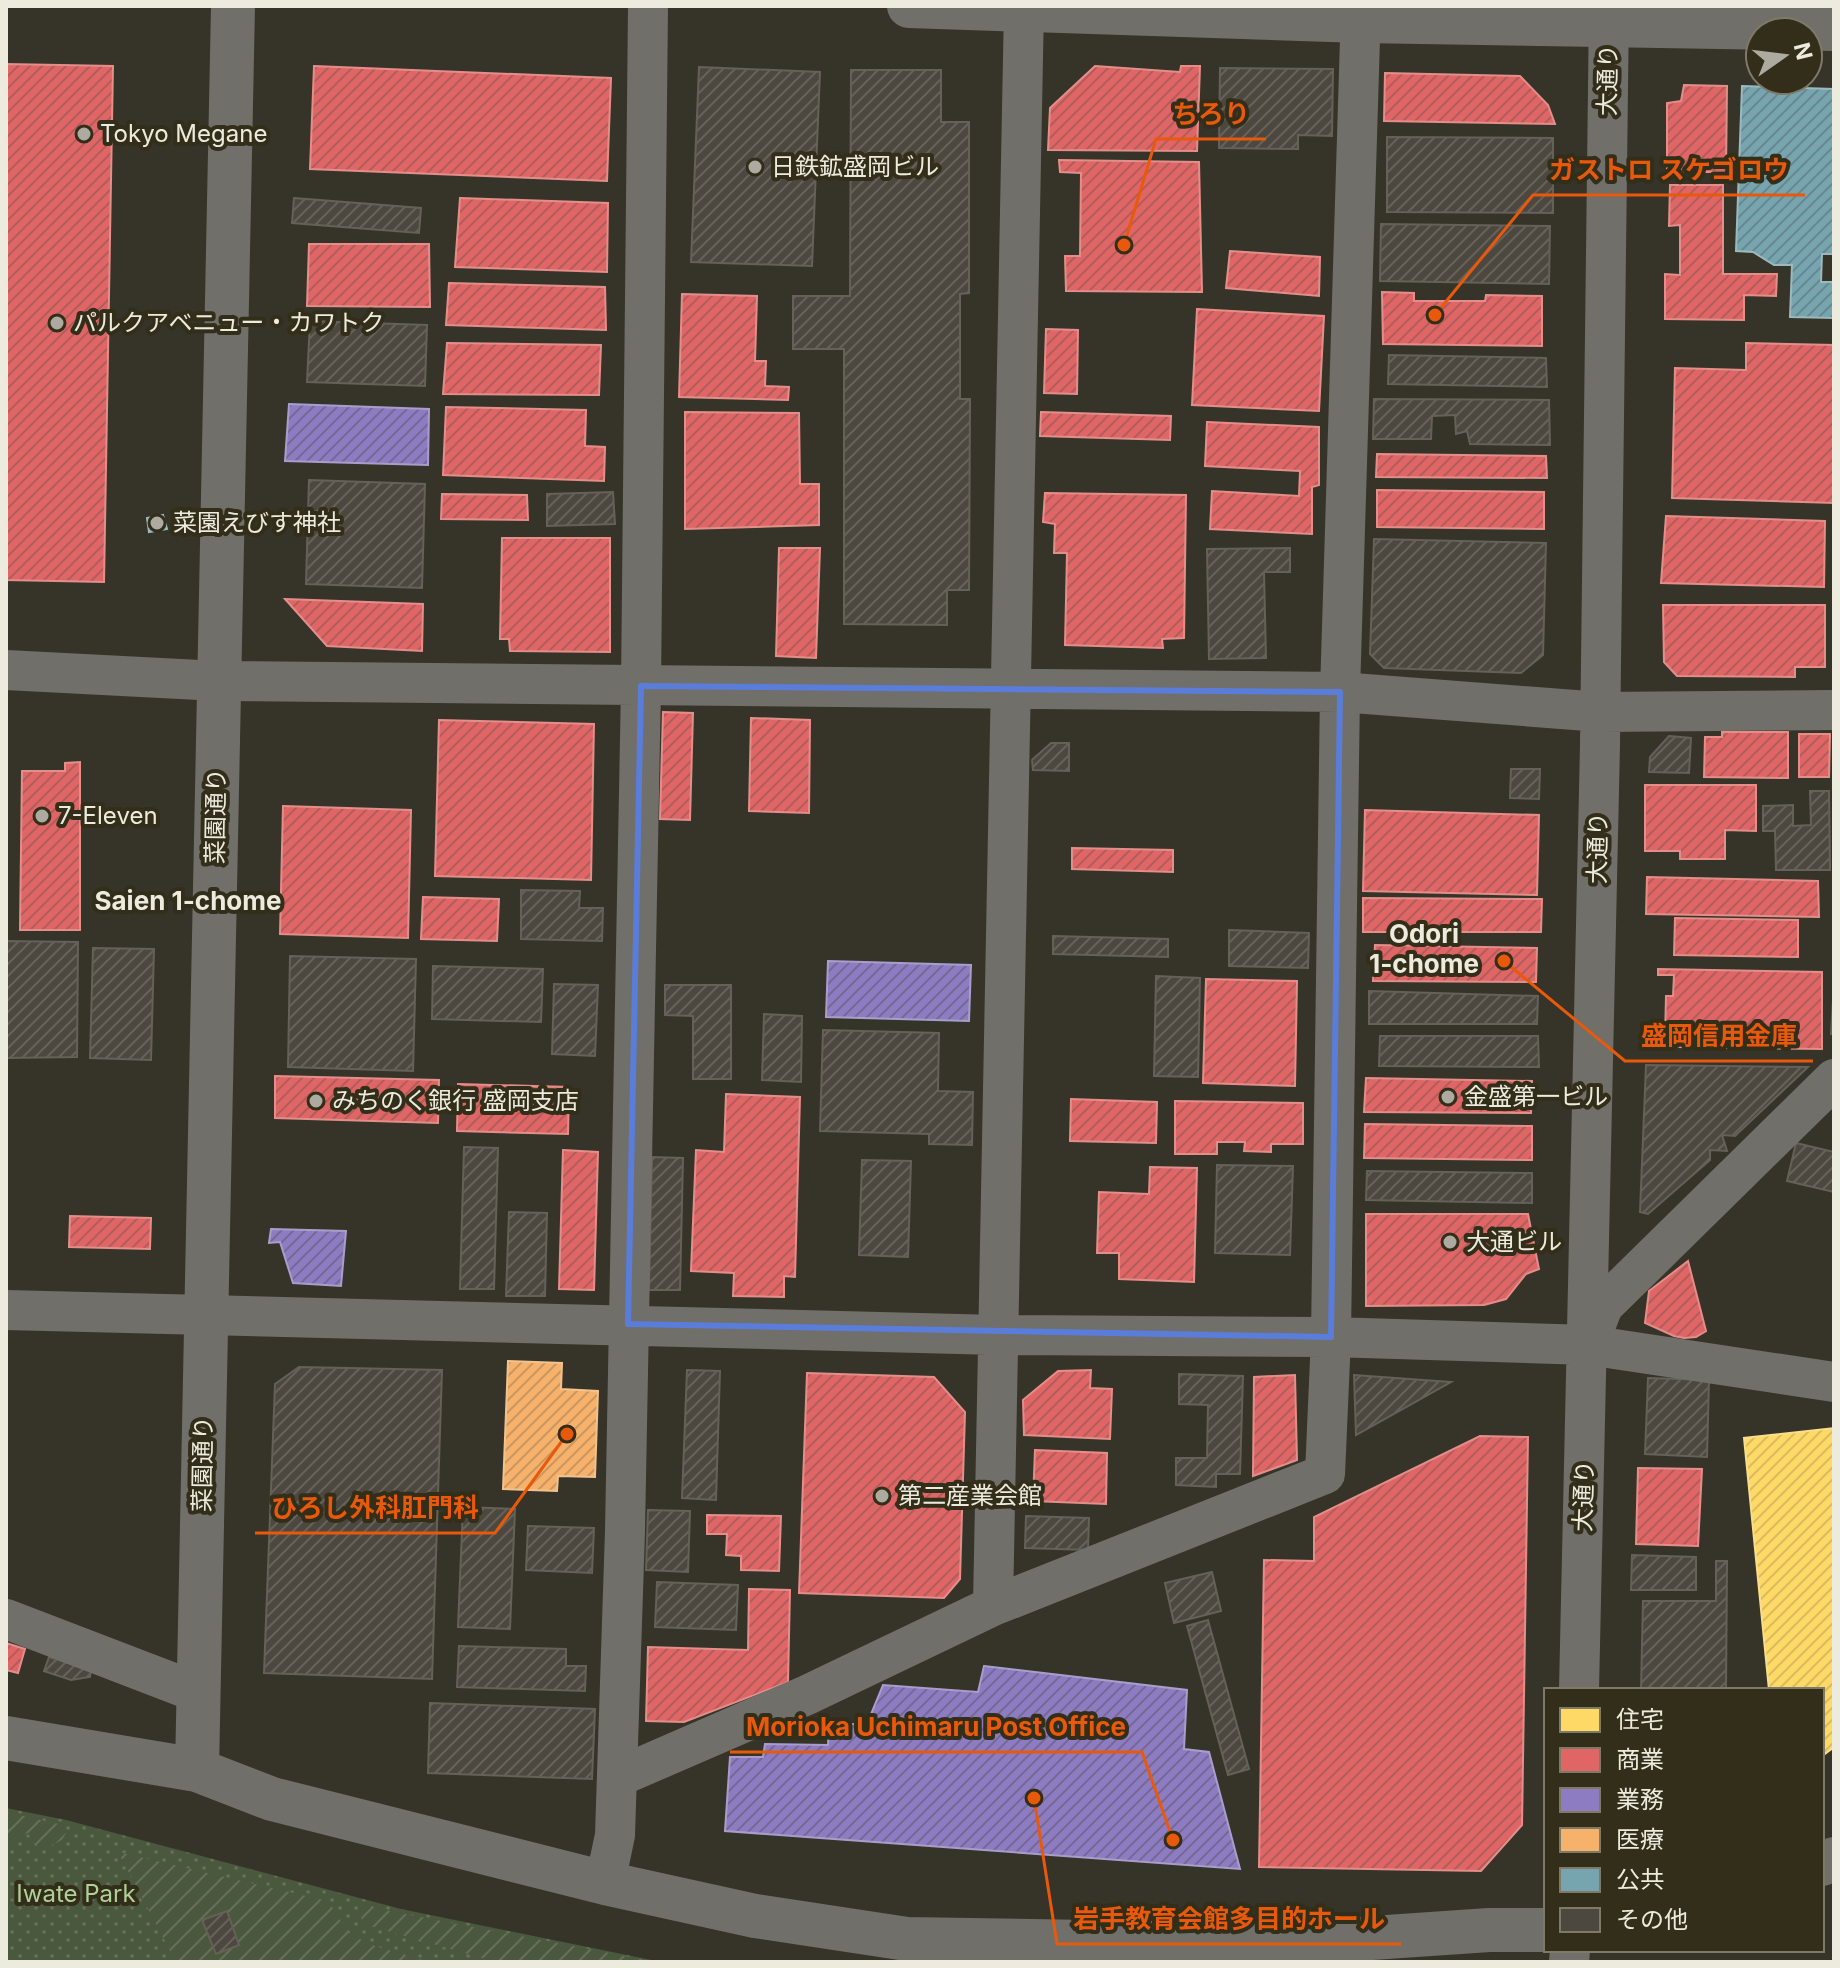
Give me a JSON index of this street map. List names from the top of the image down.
{
  "streets": {
    "street": ["大通り", "菜園通り"]
  },
  "districts": ["Saien 1-chome", "Odori 1-chome"],
  "parks": ["Iwate Park"],
  "places": [
    "Tokyo Megane",
    "日鉄鉱盛岡ビル",
    "ちろり",
    "ガストロ スケゴロウ",
    "パルクアベニュー・カワトク",
    "菜園えびす神社",
    "7-Eleven",
    "盛岡信用金庫",
    "金盛第一ビル",
    "みちのく銀行 盛岡支店",
    "大通ビル",
    "ひろし外科肛門科",
    "第二産業会館",
    "岩手教育会館多目的ホール",
    "Morioka Uchimaru Post Office"
  ],
  "legend": [
    "住宅",
    "商業",
    "業務",
    "医療",
    "公共",
    "その他"
  ],
  "north": "right"
}
